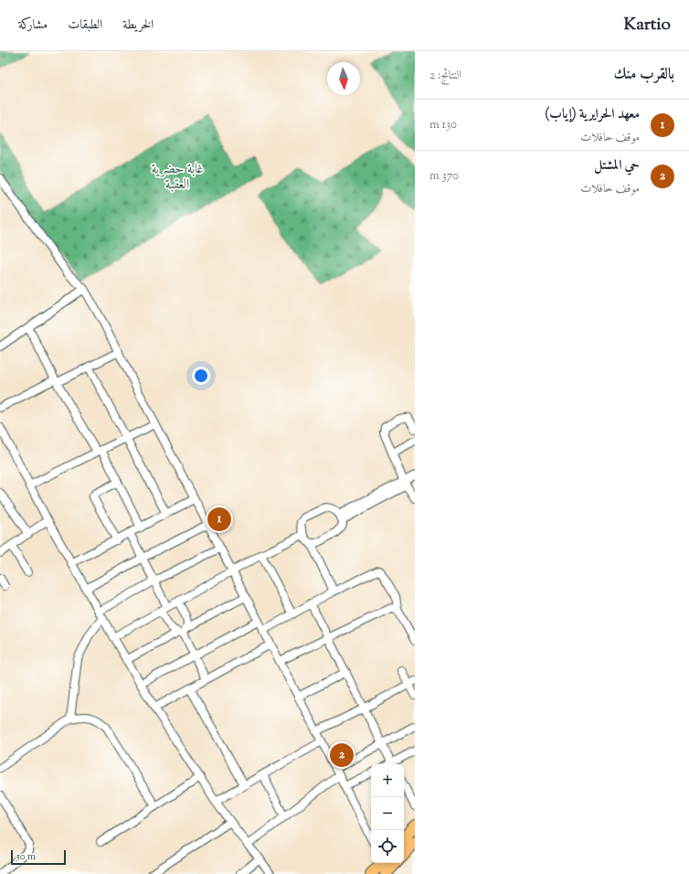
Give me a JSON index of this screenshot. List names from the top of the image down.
{
  "parks": ["غابة حضرية العقبة"],
  "scale_bar": "50 m",
  "north": "bottom",
  "page": {
    "header": "Kartio",
    "nav": ["الخريطة", "الطبقات", "مشاركة"],
    "heading": ["بالقرب منك", "النتائج: 2"],
    "list": [
      {
        "mark": "1",
        "name": "معهد الحرايرية (إياب)",
        "note": "موقف حافلات",
        "value": "130 m"
      },
      {
        "mark": "2",
        "name": "حي المشتل",
        "note": "موقف حافلات",
        "value": "370 m"
      }
    ],
    "pins": ["1", "2"],
    "map_buttons": ["+", "−"],
    "scale": "50 m"
  }
}
